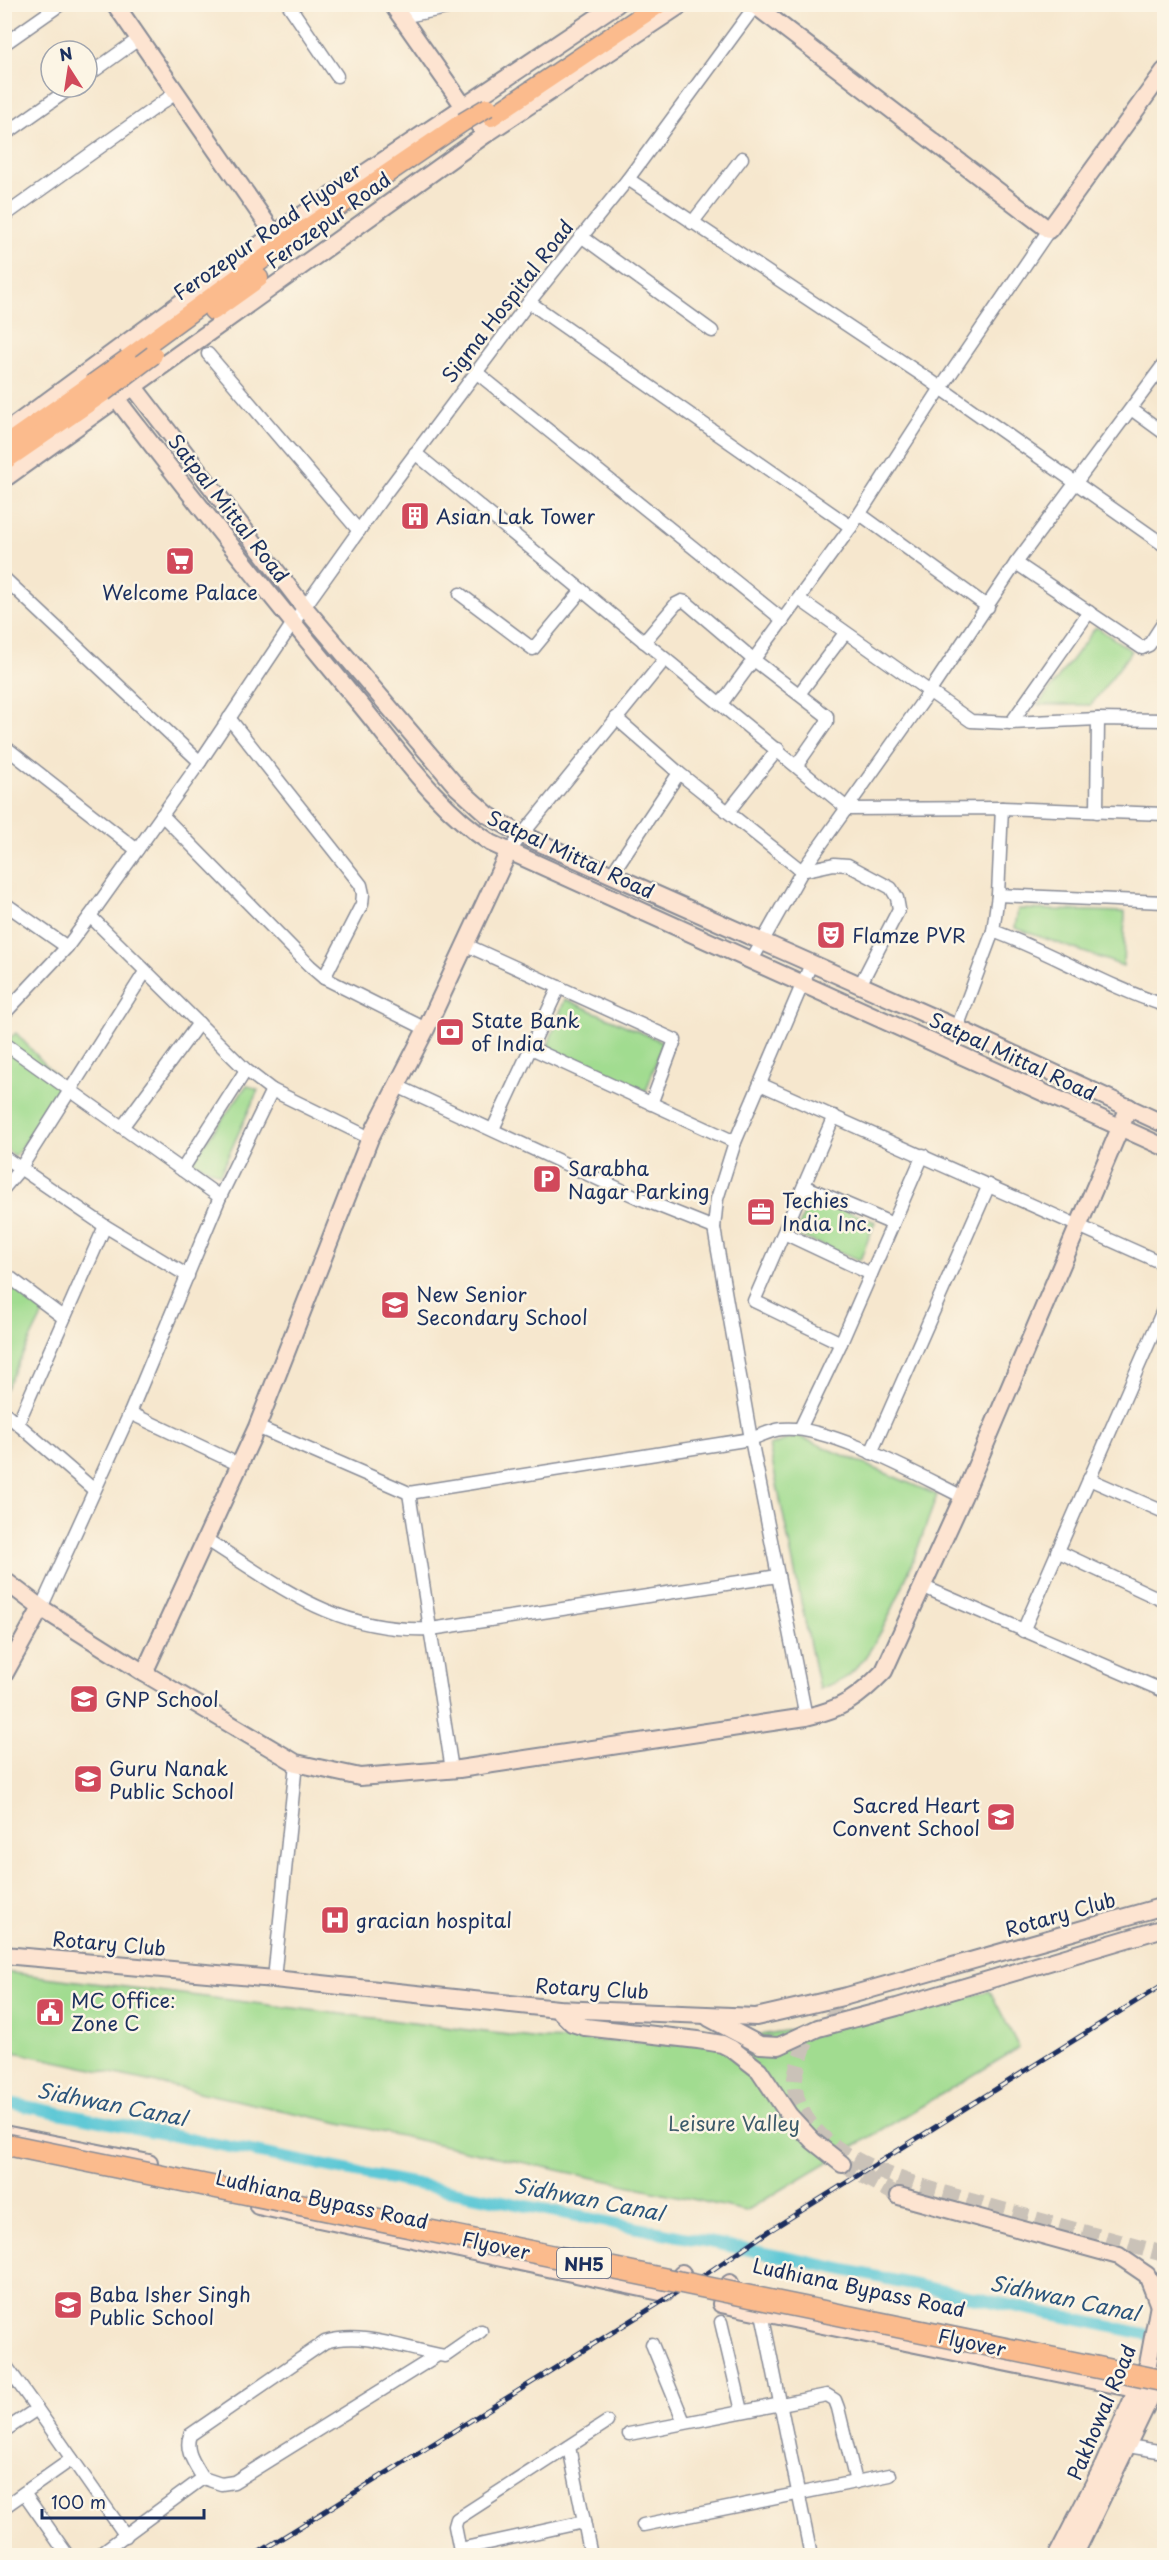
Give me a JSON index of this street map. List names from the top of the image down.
{
  "streets": {
    "highway": ["Flyover", "NH5"],
    "main road": ["Ferozepur Road", "Ferozepur Road Flyover"],
    "street": [
      "Sigma Hospital Road",
      "Satpal Mittal Road",
      "Rotary Club",
      "Ludhiana Bypass Road",
      "Pakhowal Road"
    ]
  },
  "crossings": [
    ["Ferozepur Road", "Ferozepur Road Flyover"],
    ["Ferozepur Road", "Satpal Mittal Road"],
    ["Ferozepur Road Flyover", "Satpal Mittal Road"],
    ["Sigma Hospital Road", "Satpal Mittal Road"],
    ["Ludhiana Bypass Road", "Flyover"],
    ["Ludhiana Bypass Road", "Pakhowal Road"],
    ["Flyover", "Pakhowal Road"]
  ],
  "water": ["Sidhwan Canal"],
  "parks": ["Leisure Valley"],
  "places": {
    "building": ["Asian Lak Tower"],
    "supermarket": ["Welcome Palace"],
    "theatre": ["Flamze PVR"],
    "bank": ["State Bank of India"],
    "parking": ["Sarabha Nagar Parking"],
    "office": ["Techies India Inc."],
    "school or university": [
      "New Senior Secondary School",
      "GNP School",
      "Guru Nanak Public School",
      "Sacred Heart Convent School",
      "Baba Isher Singh Public School"
    ],
    "hospital": ["gracian hospital"],
    "public building": ["MC Office: Zone C"]
  },
  "scale_bar": "100 m",
  "north": "top"
}
